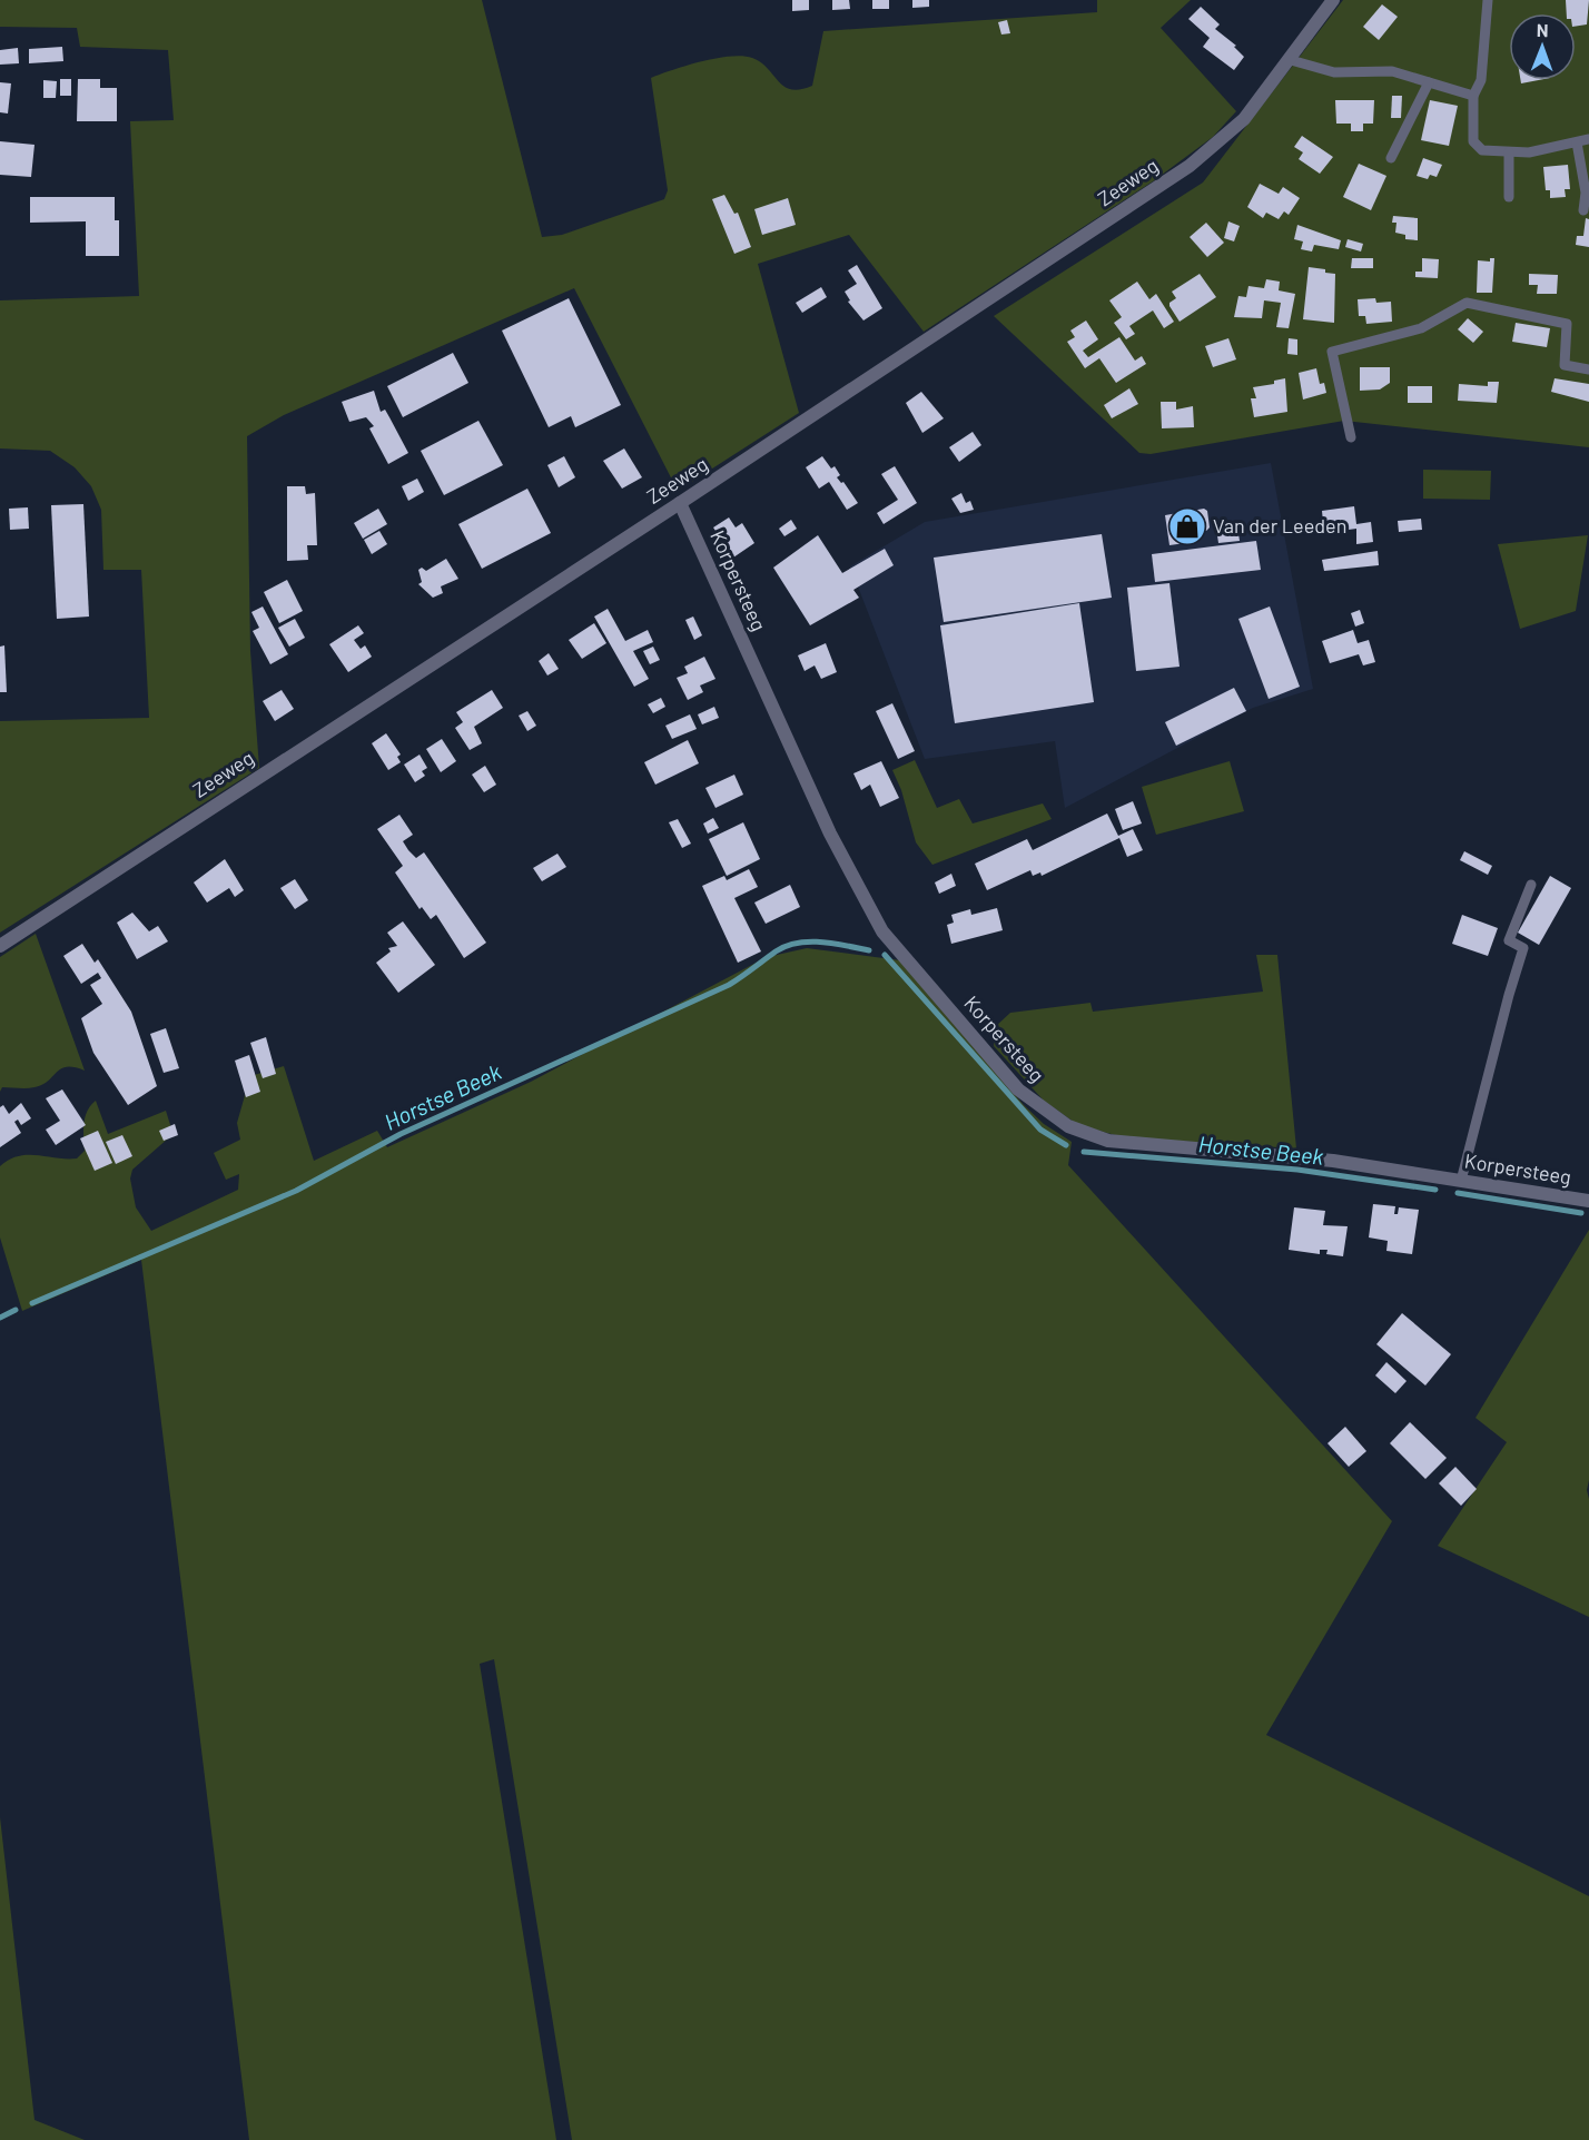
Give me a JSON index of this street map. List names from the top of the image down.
{
  "streets": {
    "street": ["Zeeweg", "Korpersteeg"]
  },
  "crossings": [
    ["Zeeweg", "Korpersteeg"]
  ],
  "water": ["Horstse Beek"],
  "places": {
    "shop": ["Van der Leeden"]
  },
  "north": "top"
}
